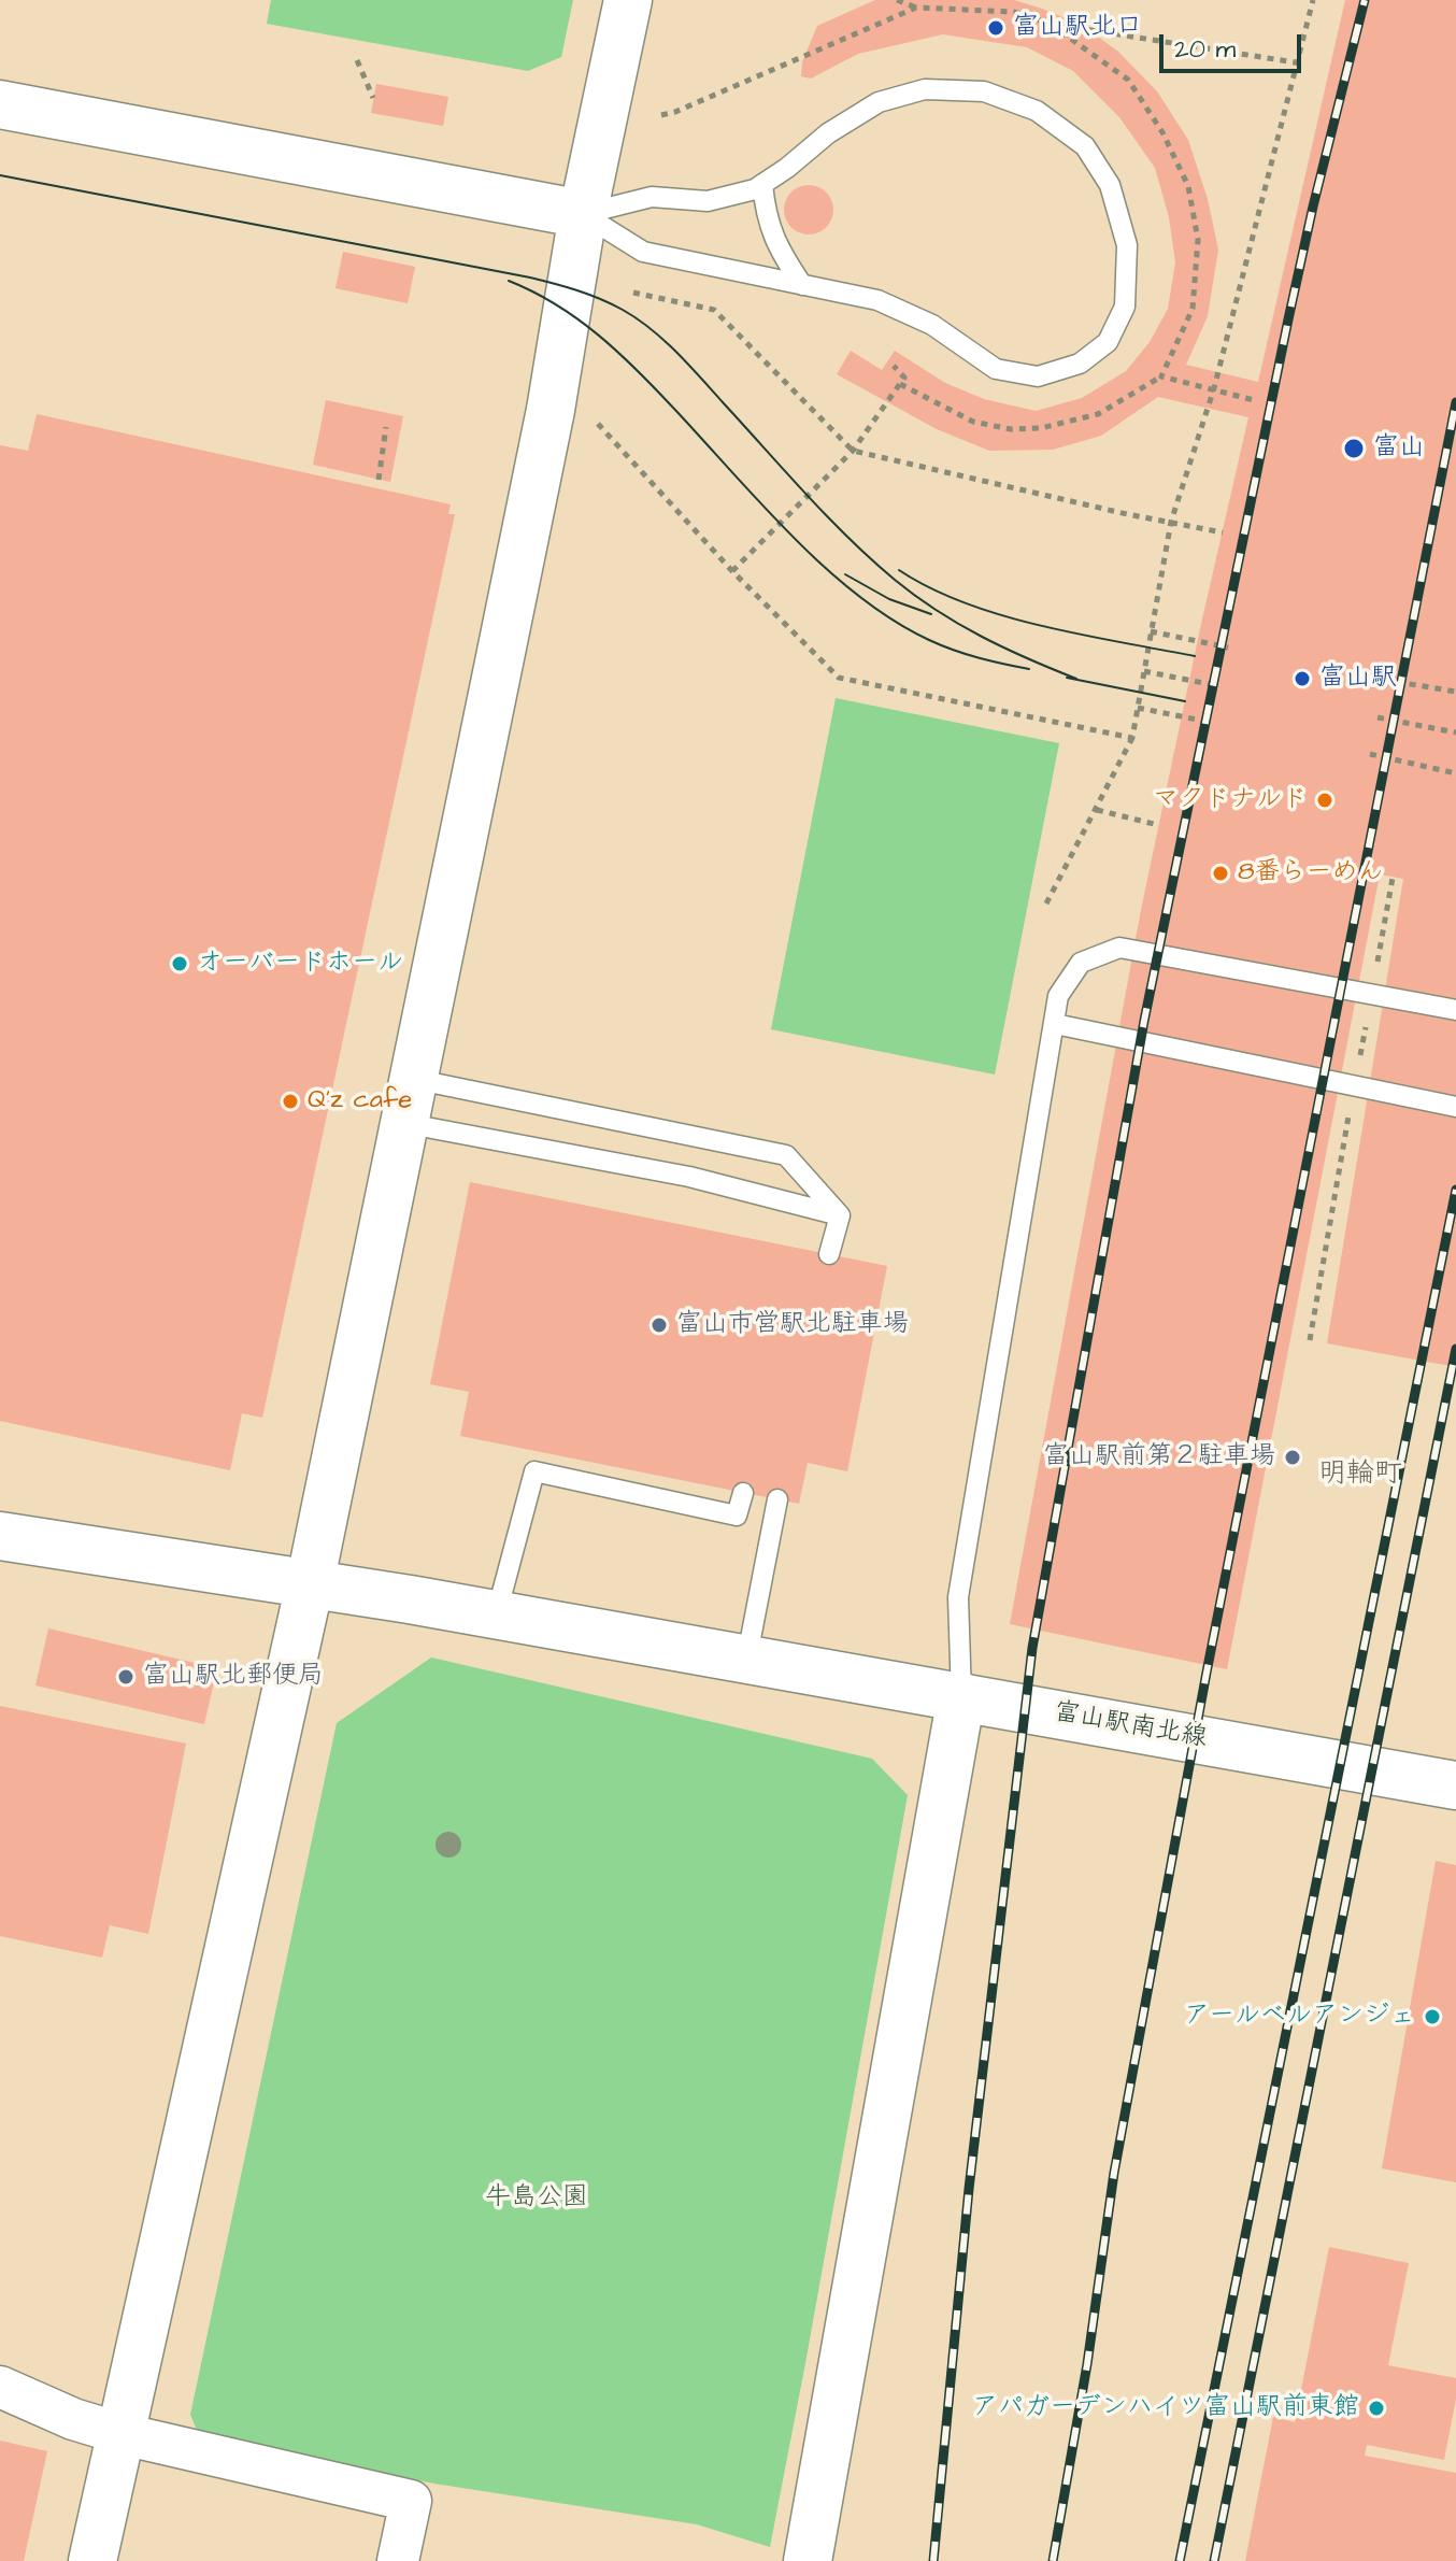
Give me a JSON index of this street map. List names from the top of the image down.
{
  "streets": {
    "street": ["富山駅南北線"]
  },
  "districts": ["明輪町"],
  "parks": ["牛島公園"],
  "places": [
    "富山駅北口",
    "富山",
    "富山駅",
    "マクドナルド",
    "8番らーめん",
    "オーバードホール",
    "Q’z cafe",
    "富山市営駅北駐車場",
    "富山駅前第２駐車場",
    "富山駅北郵便局",
    "アールベルアンジェ",
    "アパガーデンハイツ富山駅前東館"
  ],
  "scale_bar": "20 m"
}
